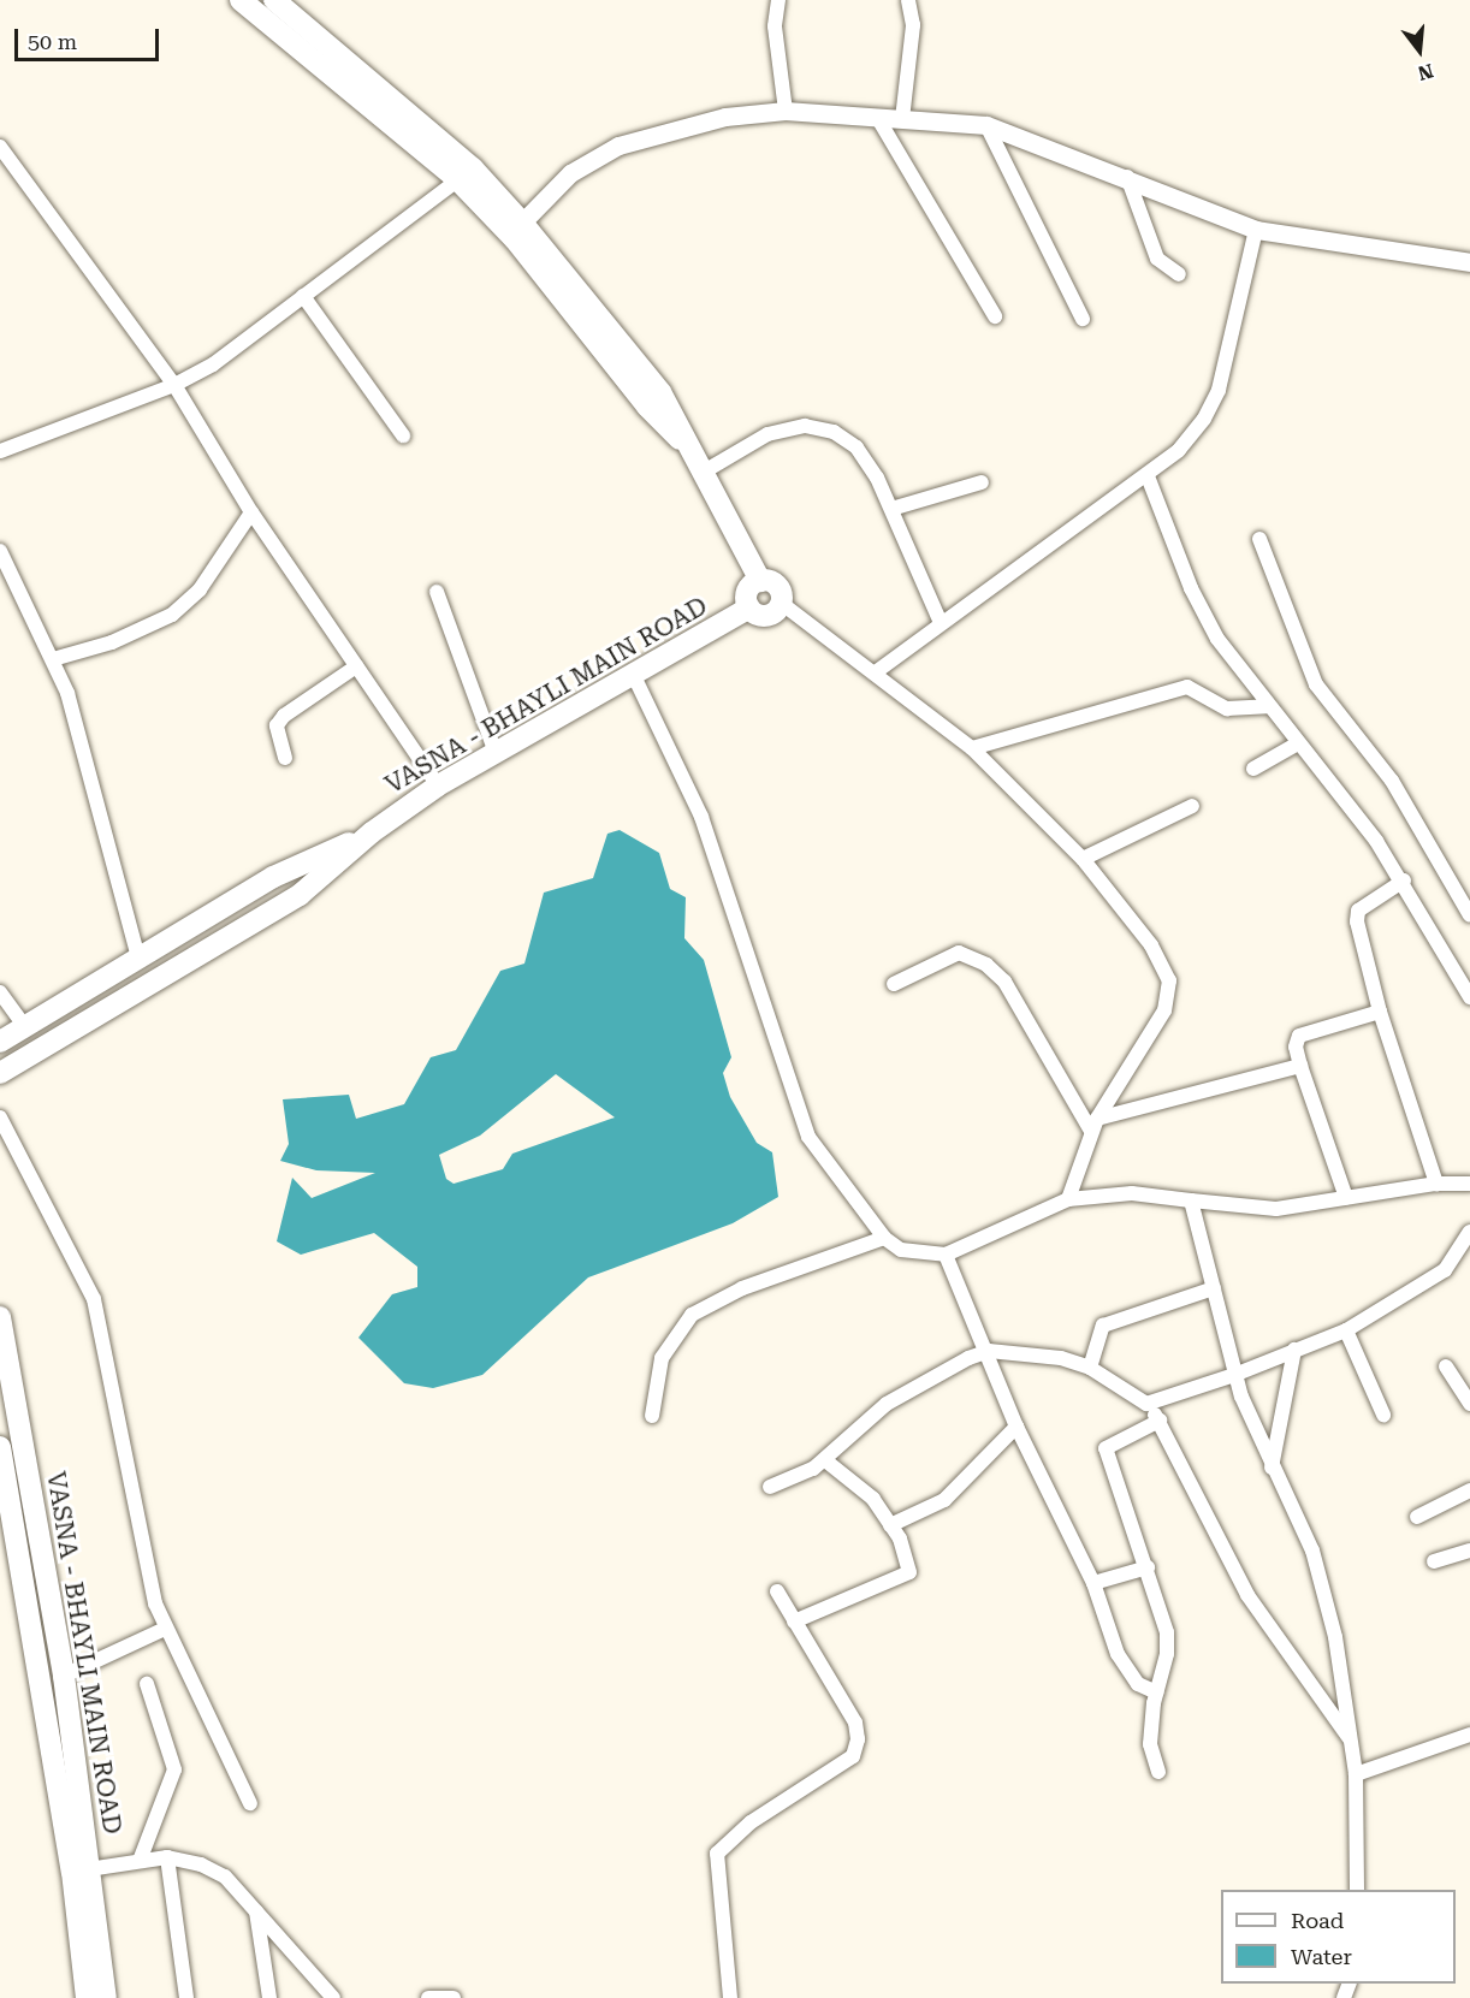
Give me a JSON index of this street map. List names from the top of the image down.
{
  "streets": {
    "main road": ["VASNA - BHAYLI MAIN ROAD"]
  },
  "legend": ["Road", "Water"],
  "scale_bar": "50 m",
  "north": "bottom"
}
